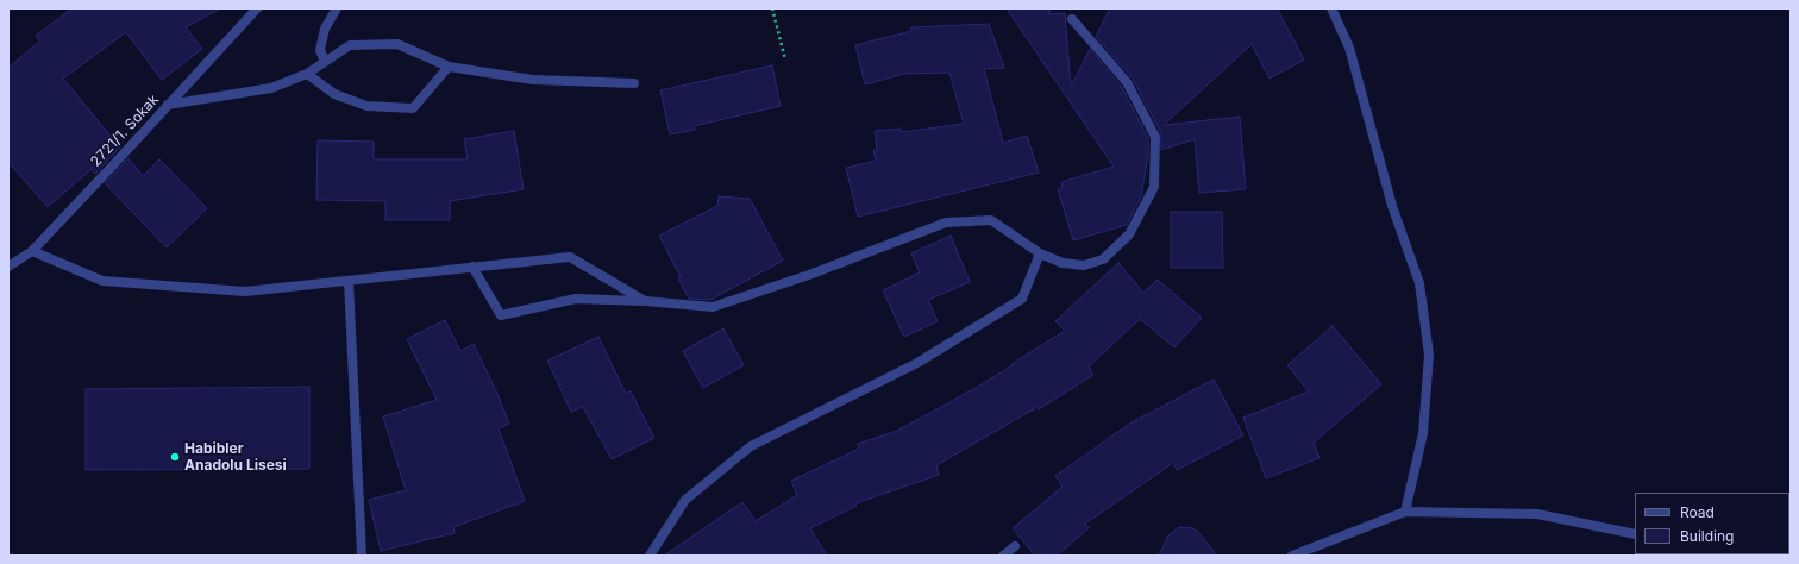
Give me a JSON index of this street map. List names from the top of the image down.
{
  "streets": {
    "street": ["2721/1. Sokak"]
  },
  "places": ["Habibler Anadolu Lisesi"],
  "legend": ["Road", "Building"]
}
